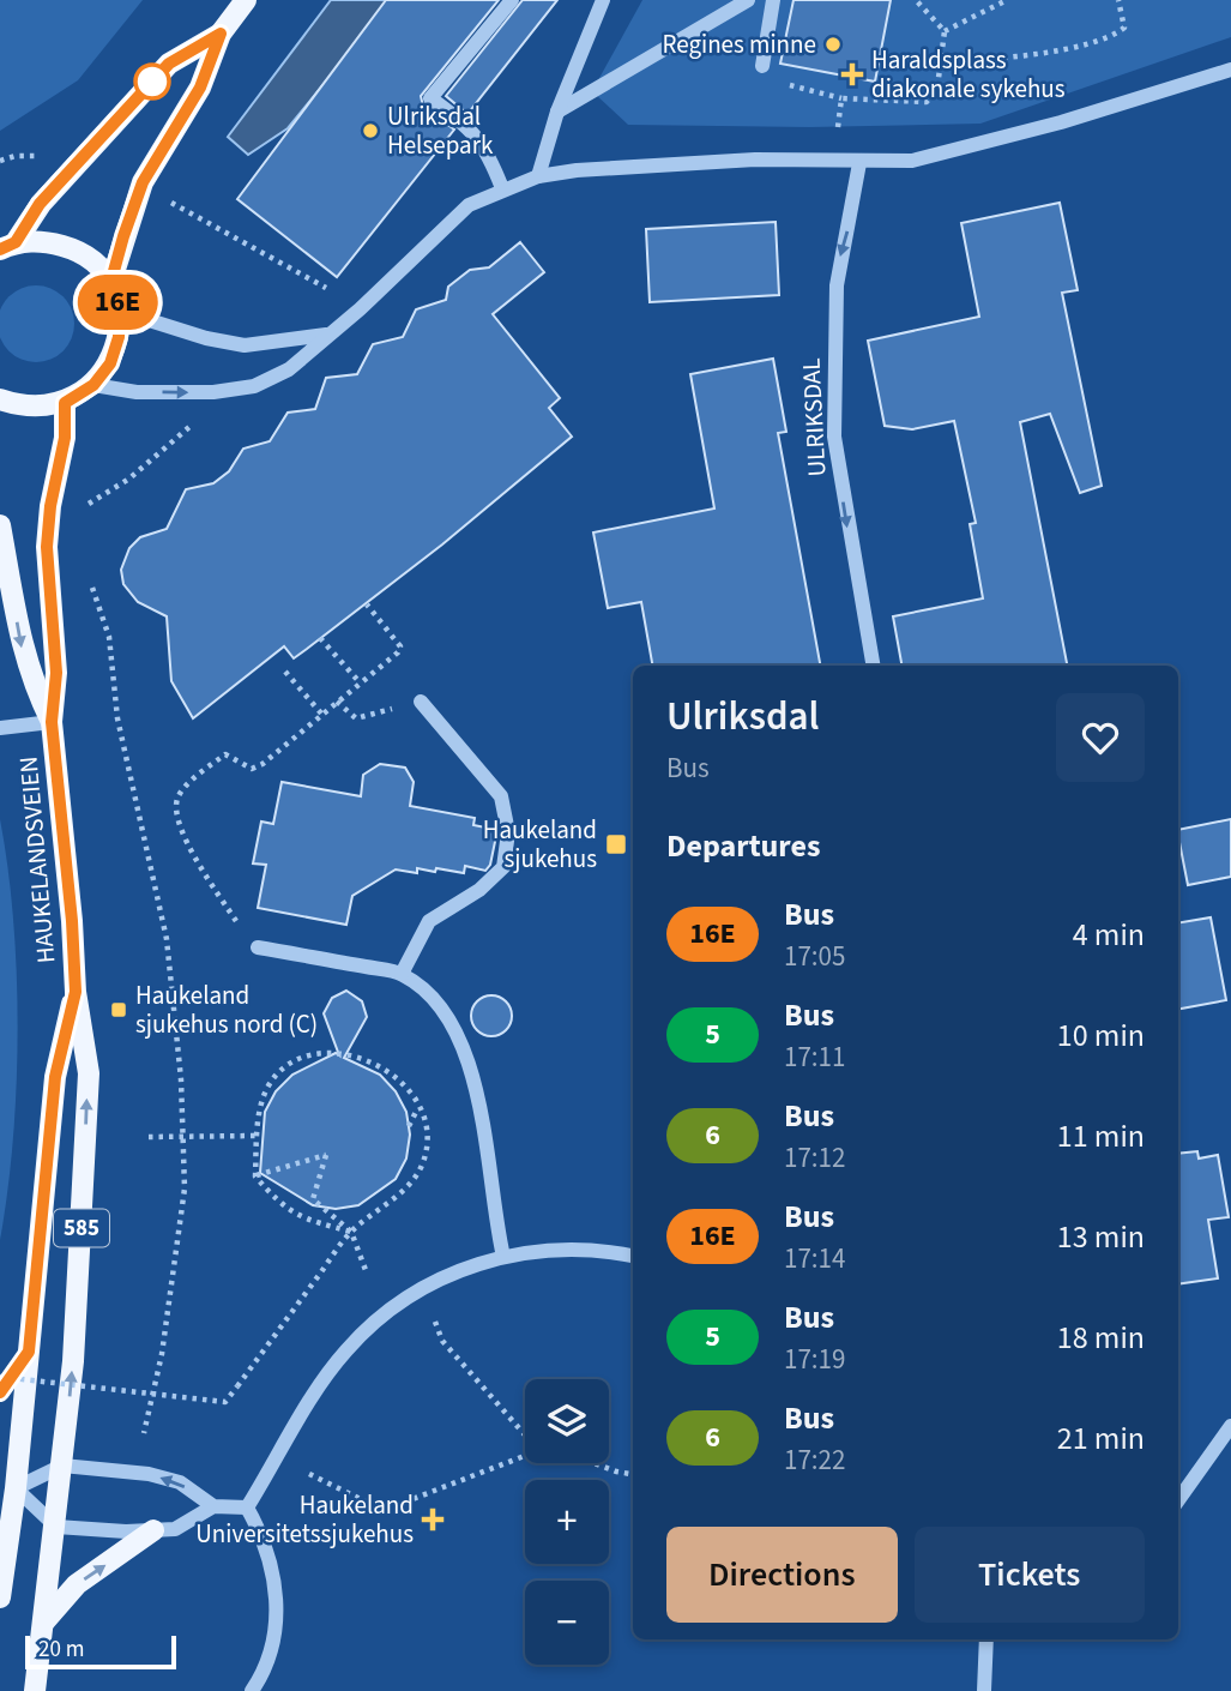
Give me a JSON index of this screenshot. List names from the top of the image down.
{
  "streets": {
    "main road": ["HAUKELANDSVEIEN", "585"],
    "street": ["ULRIKSDAL"]
  },
  "one_way": ["ULRIKSDAL"],
  "places": {
    "other": ["Regines minne", "Ulriksdal Helsepark"],
    "health": ["Haraldsplass diakonale sykehus", "Haukeland Universitetssjukehus"],
    "transit": ["Haukeland sjukehus", "Haukeland sjukehus nord (C)"]
  },
  "lines": ["bus line 16E"],
  "scale_bar": "20 m",
  "page": {
    "on_map": "16E",
    "heading": [
      ["Ulriksdal", "Bus"],
      "Departures"
    ],
    "list": [
      {
        "mark": "16E",
        "name": "Bus",
        "note": "17:05",
        "value": "4 min"
      },
      {
        "mark": "5",
        "name": "Bus",
        "note": "17:11",
        "value": "10 min"
      },
      {
        "mark": "6",
        "name": "Bus",
        "note": "17:12",
        "value": "11 min"
      },
      {
        "mark": "16E",
        "name": "Bus",
        "note": "17:14",
        "value": "13 min"
      },
      {
        "mark": "5",
        "name": "Bus",
        "note": "17:19",
        "value": "18 min"
      },
      {
        "mark": "6",
        "name": "Bus",
        "note": "17:22",
        "value": "21 min"
      }
    ],
    "map_buttons": ["+", "−"],
    "buttons": ["Directions", "Tickets"],
    "scale": "20 m"
  }
}
